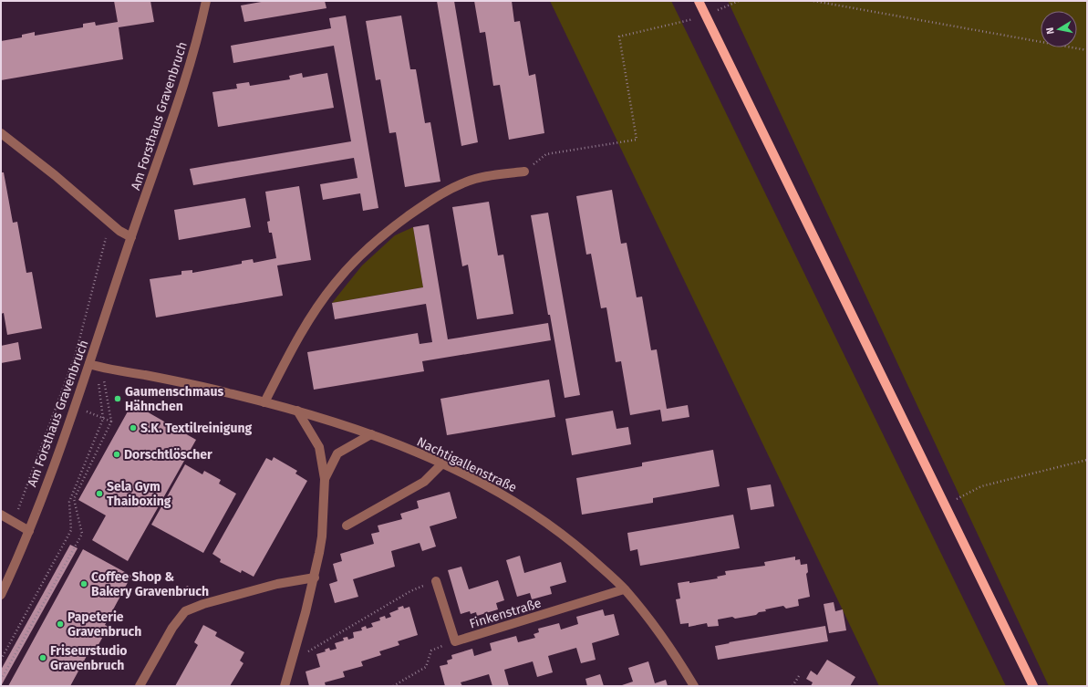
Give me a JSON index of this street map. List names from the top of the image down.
{
  "streets": {
    "street": ["Am Forsthaus Gravenbruch", "Nachtigallenstraße", "Finkenstraße"]
  },
  "crossings": [
    ["Am Forsthaus Gravenbruch", "Nachtigallenstraße"],
    ["Nachtigallenstraße", "Finkenstraße"]
  ],
  "places": [
    "Gaumenschmaus Hähnchen",
    "S.K. Textilreinigung",
    "Dorschtlöscher",
    "Sela Gym Thaiboxing",
    "Coffee Shop & Bakery Gravenbruch",
    "Papeterie Gravenbruch",
    "Friseurstudio Gravenbruch"
  ],
  "north": "left"
}
